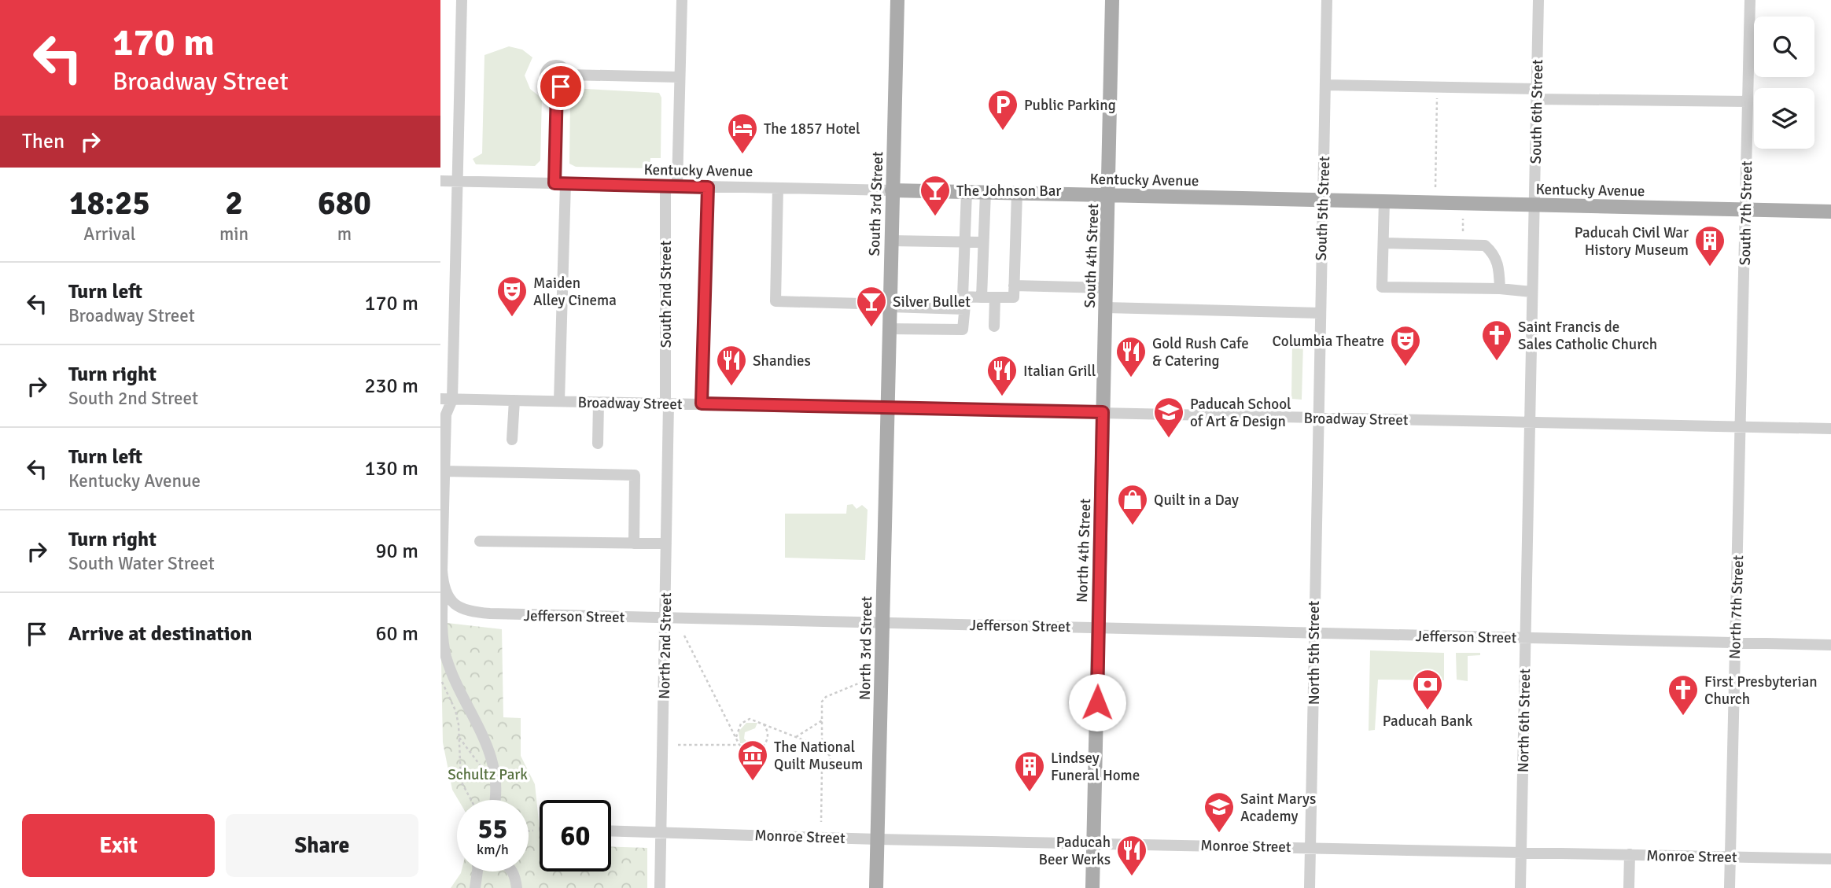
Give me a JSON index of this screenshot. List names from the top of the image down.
{
  "streets": {
    "main road": [
      "Kentucky Avenue",
      "South 3rd Street",
      "South 4th Street",
      "North 4th Street",
      "North 3rd Street"
    ],
    "street": [
      "South 6th Street",
      "South 5th Street",
      "South 7th Street",
      "South 2nd Street",
      "Broadway Street",
      "North 7th Street",
      "Jefferson Street",
      "North 2nd Street",
      "North 5th Street",
      "North 6th Street",
      "Monroe Street"
    ]
  },
  "crossings": [
    ["South 6th Street", "Kentucky Avenue"],
    ["South 6th Street", "Broadway Street"],
    ["South 6th Street", "North 6th Street"],
    ["Kentucky Avenue", "South 3rd Street"],
    ["Kentucky Avenue", "South 5th Street"],
    ["Kentucky Avenue", "South 7th Street"],
    ["Kentucky Avenue", "South 4th Street"],
    ["Kentucky Avenue", "South 2nd Street"],
    ["South 3rd Street", "Broadway Street"],
    ["South 3rd Street", "North 3rd Street"],
    ["South 5th Street", "Broadway Street"],
    ["South 5th Street", "North 5th Street"],
    ["South 7th Street", "Broadway Street"],
    ["South 7th Street", "North 7th Street"],
    ["South 4th Street", "Broadway Street"],
    ["South 4th Street", "North 4th Street"],
    ["South 2nd Street", "Broadway Street"],
    ["South 2nd Street", "North 2nd Street"],
    ["Broadway Street", "North 4th Street"],
    ["Broadway Street", "North 7th Street"],
    ["Broadway Street", "North 2nd Street"],
    ["Broadway Street", "North 3rd Street"],
    ["Broadway Street", "North 5th Street"],
    ["Broadway Street", "North 6th Street"],
    ["North 4th Street", "Jefferson Street"],
    ["North 4th Street", "Monroe Street"],
    ["North 7th Street", "Jefferson Street"],
    ["North 7th Street", "Monroe Street"],
    ["Jefferson Street", "North 2nd Street"],
    ["Jefferson Street", "North 3rd Street"],
    ["Jefferson Street", "North 5th Street"],
    ["Jefferson Street", "North 6th Street"],
    ["North 2nd Street", "Monroe Street"],
    ["North 3rd Street", "Monroe Street"],
    ["North 5th Street", "Monroe Street"],
    ["North 6th Street", "Monroe Street"]
  ],
  "parks": ["Schultz Park"],
  "places": {
    "parking": ["Public Parking"],
    "hotel": ["The 1857 Hotel"],
    "bar": ["The Johnson Bar", "Silver Bullet"],
    "building": ["Paducah Civil War History Museum", "Lindsey Funeral Home"],
    "theatre": ["Maiden Alley Cinema", "Columbia Theatre"],
    "church": ["Saint Francis de Sales Catholic Church", "First Presbyterian Church"],
    "restaurant": [
      "Gold Rush Cafe & Catering",
      "Shandies",
      "Italian Grill",
      "Paducah Beer Werks"
    ],
    "school or university": ["Paducah School of Art & Design", "Saint Marys Academy"],
    "shop": ["Quilt in a Day"],
    "bank": ["Paducah Bank"],
    "museum": ["The National Quilt Museum"]
  },
  "page": {
    "turn": ["170 m", "Broadway Street"],
    "then": "Then",
    "eta": [
      "18:25",
      "Arrival",
      "2",
      "min",
      "680",
      "m"
    ],
    "list": [
      {
        "name": "Turn left",
        "note": "Broadway Street",
        "value": "170 m"
      },
      {
        "name": "Turn right",
        "note": "South 2nd Street",
        "value": "230 m"
      },
      {
        "name": "Turn left",
        "note": "Kentucky Avenue",
        "value": "130 m"
      },
      {
        "name": "Turn right",
        "note": "South Water Street",
        "value": "90 m"
      },
      {
        "name": "Arrive at destination",
        "value": "60 m"
      }
    ],
    "speed": "55 km/h",
    "limit": "60",
    "buttons": ["Exit", "Share"]
  }
}
